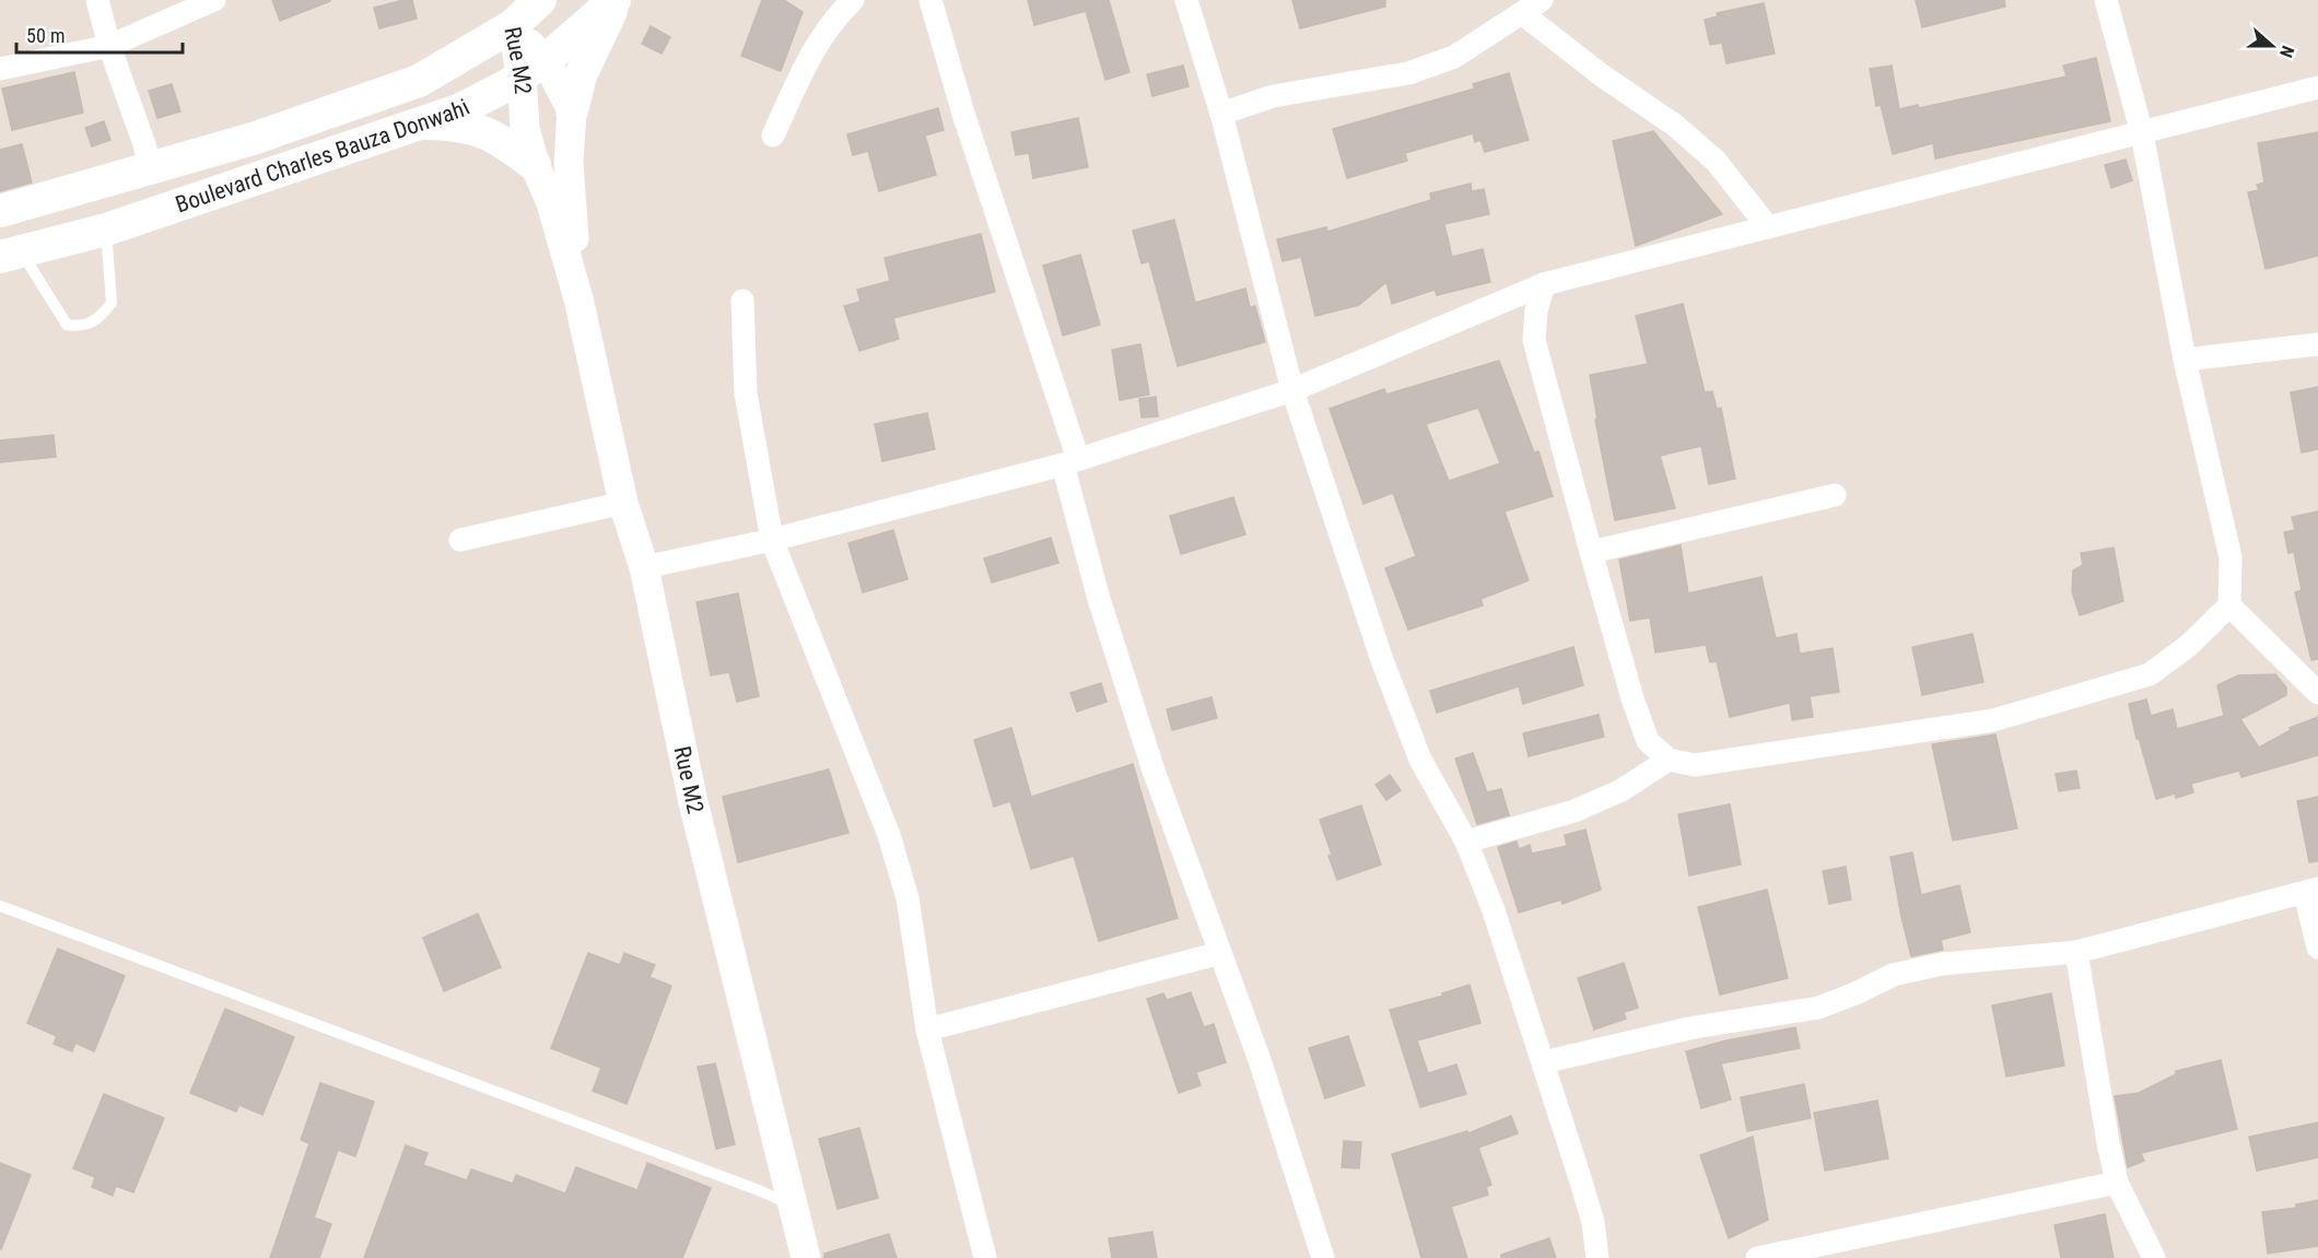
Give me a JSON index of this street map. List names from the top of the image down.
{
  "streets": {
    "main road": ["Boulevard Charles Bauza Donwahi"],
    "street": ["Rue M2"]
  },
  "crossings": [
    ["Rue M2", "Boulevard Charles Bauza Donwahi"]
  ],
  "scale_bar": "50 m",
  "north": "right"
}
